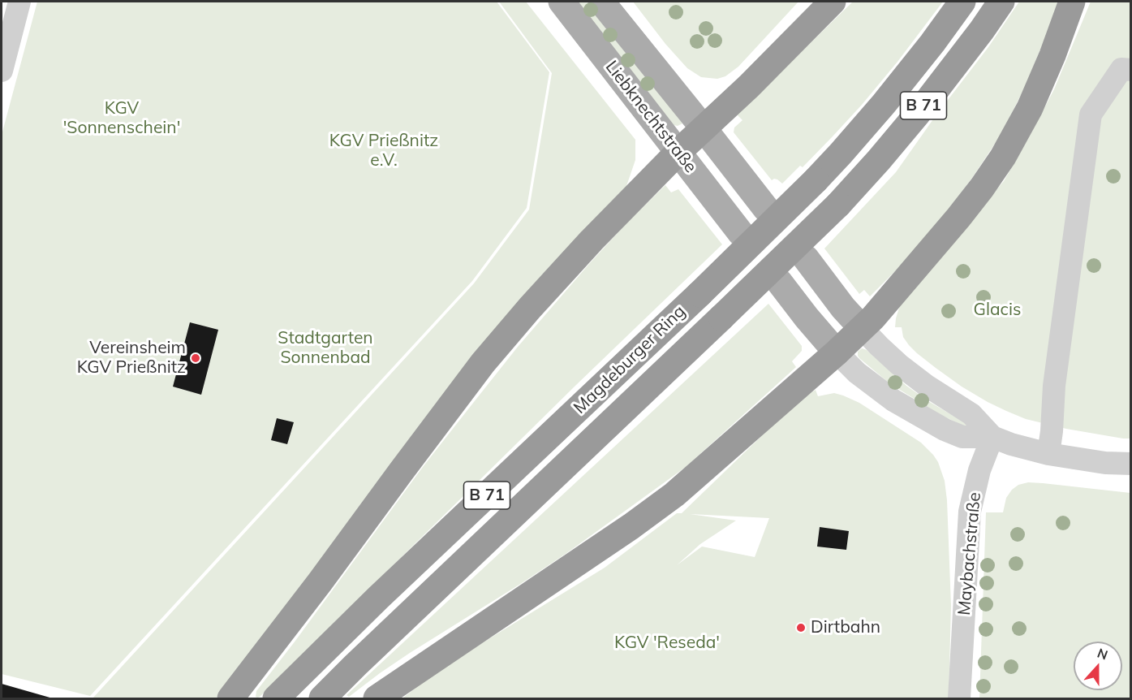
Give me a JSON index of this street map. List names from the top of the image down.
{
  "streets": {
    "highway": ["B 71", "Magdeburger Ring"],
    "main road": ["Liebknechtstraße"],
    "street": ["Maybachstraße"]
  },
  "parks": [
    "KGV 'Sonnenschein'",
    "KGV Prießnitz e.V.",
    "Glacis",
    "Stadtgarten Sonnenbad",
    "KGV 'Reseda'"
  ],
  "places": ["Vereinsheim KGV Prießnitz", "Dirtbahn"],
  "north": "top"
}
